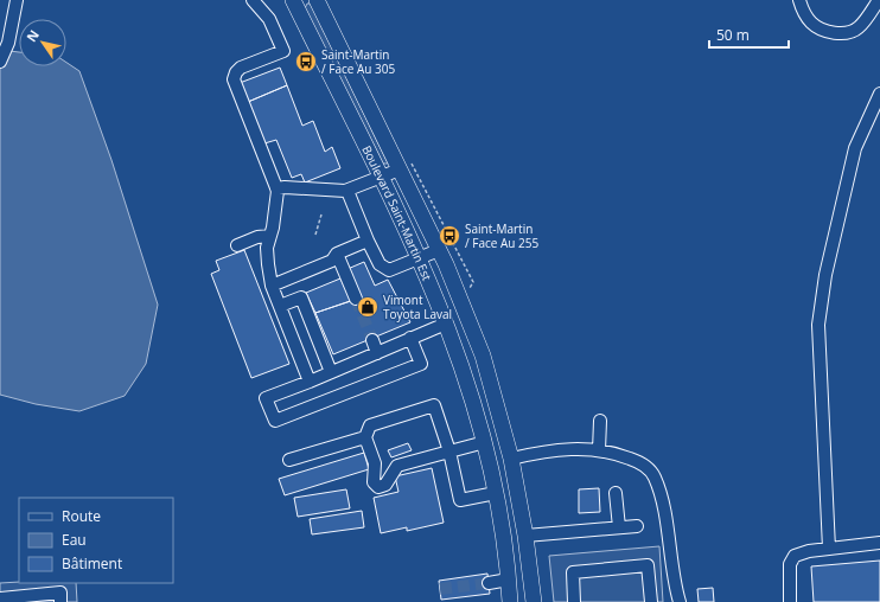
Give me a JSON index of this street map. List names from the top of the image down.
{
  "streets": {
    "main road": ["Boulevard Saint-Martin Est"]
  },
  "places": {
    "bus stop": ["Saint-Martin / Face Au 305", "Saint-Martin / Face Au 255"],
    "shop": ["Vimont Toyota Laval"]
  },
  "legend": ["Route", "Eau", "Bâtiment"],
  "scale_bar": "50 m",
  "north": "top left"
}
